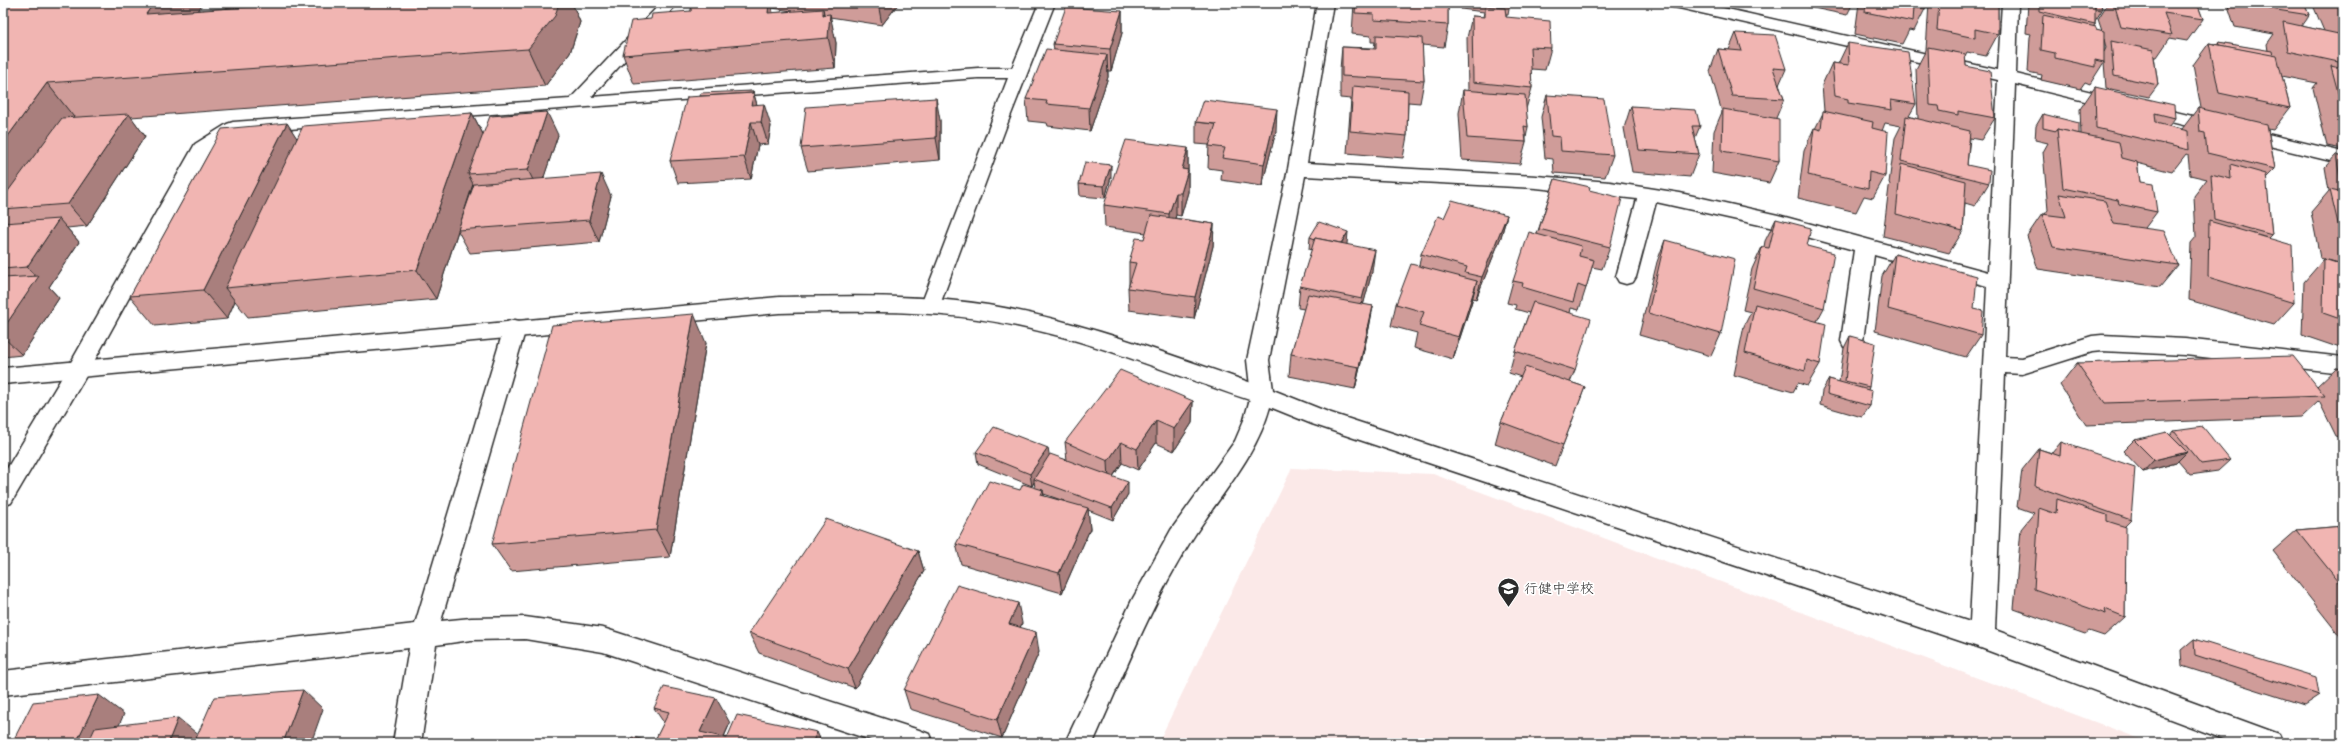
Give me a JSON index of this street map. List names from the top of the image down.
{
  "places": {
    "school or university": ["行健中学校"]
  }
}
